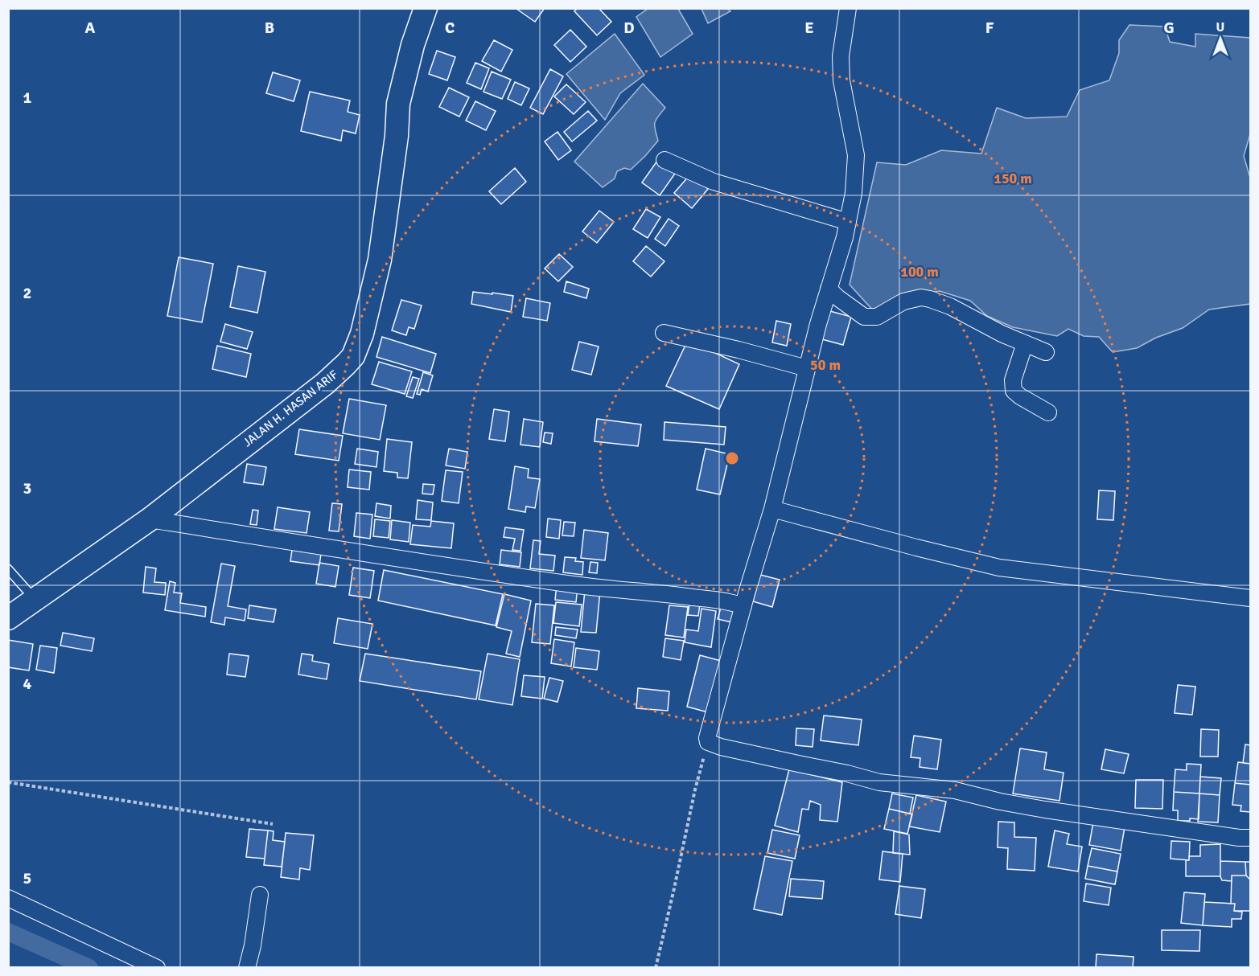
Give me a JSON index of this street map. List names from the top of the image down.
{
  "streets": {
    "main road": ["JALAN H. HASAN ARIF"]
  },
  "north": "top",
  "grid": {
    "columns": [
      "A",
      "B",
      "C",
      "D",
      "E",
      "F",
      "G"
    ],
    "rows": [
      "1",
      "2",
      "3",
      "4",
      "5"
    ]
  },
  "rings": ["150 m", "100 m", "50 m"]
}
